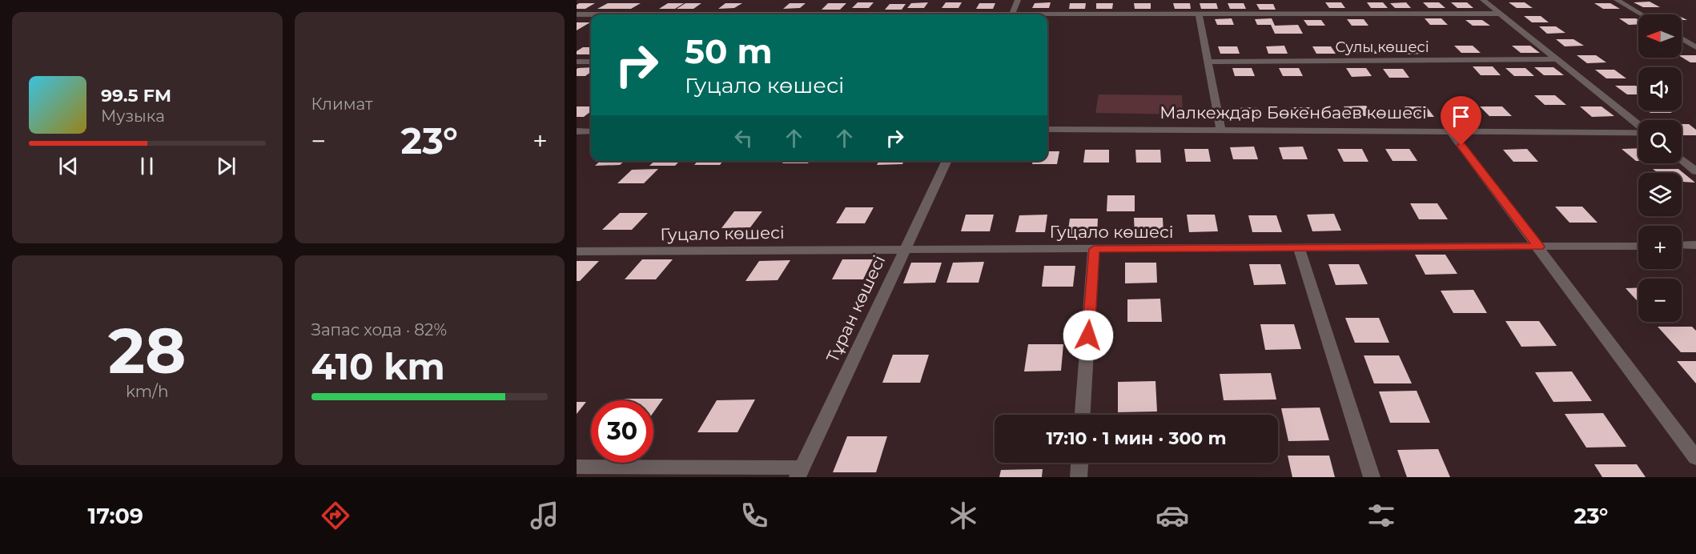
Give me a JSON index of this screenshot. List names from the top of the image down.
{
  "streets": {
    "street": [
      "Сулы көшесі",
      "Малкеждар Бөкенбаев көшесі",
      "Гуцало көшесі",
      "Тұран көшесі"
    ]
  },
  "crossings": [
    ["Малкеждар Бөкенбаев көшесі", "Гуцало көшесі"],
    ["Гуцало көшесі", "Тұран көшесі"]
  ],
  "north": "left",
  "page": {
    "tile": [
      "Климат",
      ["28", "km/h"],
      ["Запас хода · 82%", "410 km"]
    ],
    "map_buttons": ["+", "−"],
    "turn": ["50 m", "Гуцало көшесі"],
    "song": ["99.5 FM", "Музыка"],
    "heat": ["−", "23°", "+"],
    "limit": "30",
    "trip": "17:10 · 1 мин · 300 m",
    "tabs": ["17:09", "23°"]
  }
}
